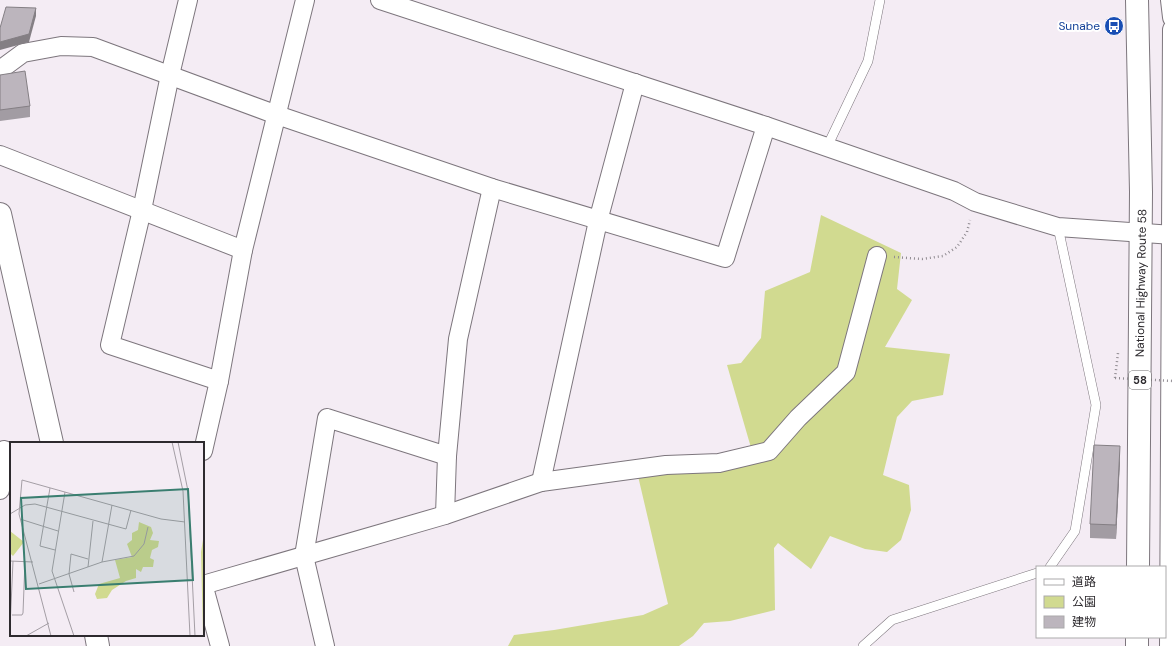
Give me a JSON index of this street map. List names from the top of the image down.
{
  "streets": {
    "main road": ["National Highway Route 58", "58"]
  },
  "places": {
    "bus stop": ["Sunabe"]
  },
  "legend": ["道路", "公園", "建物"]
}
